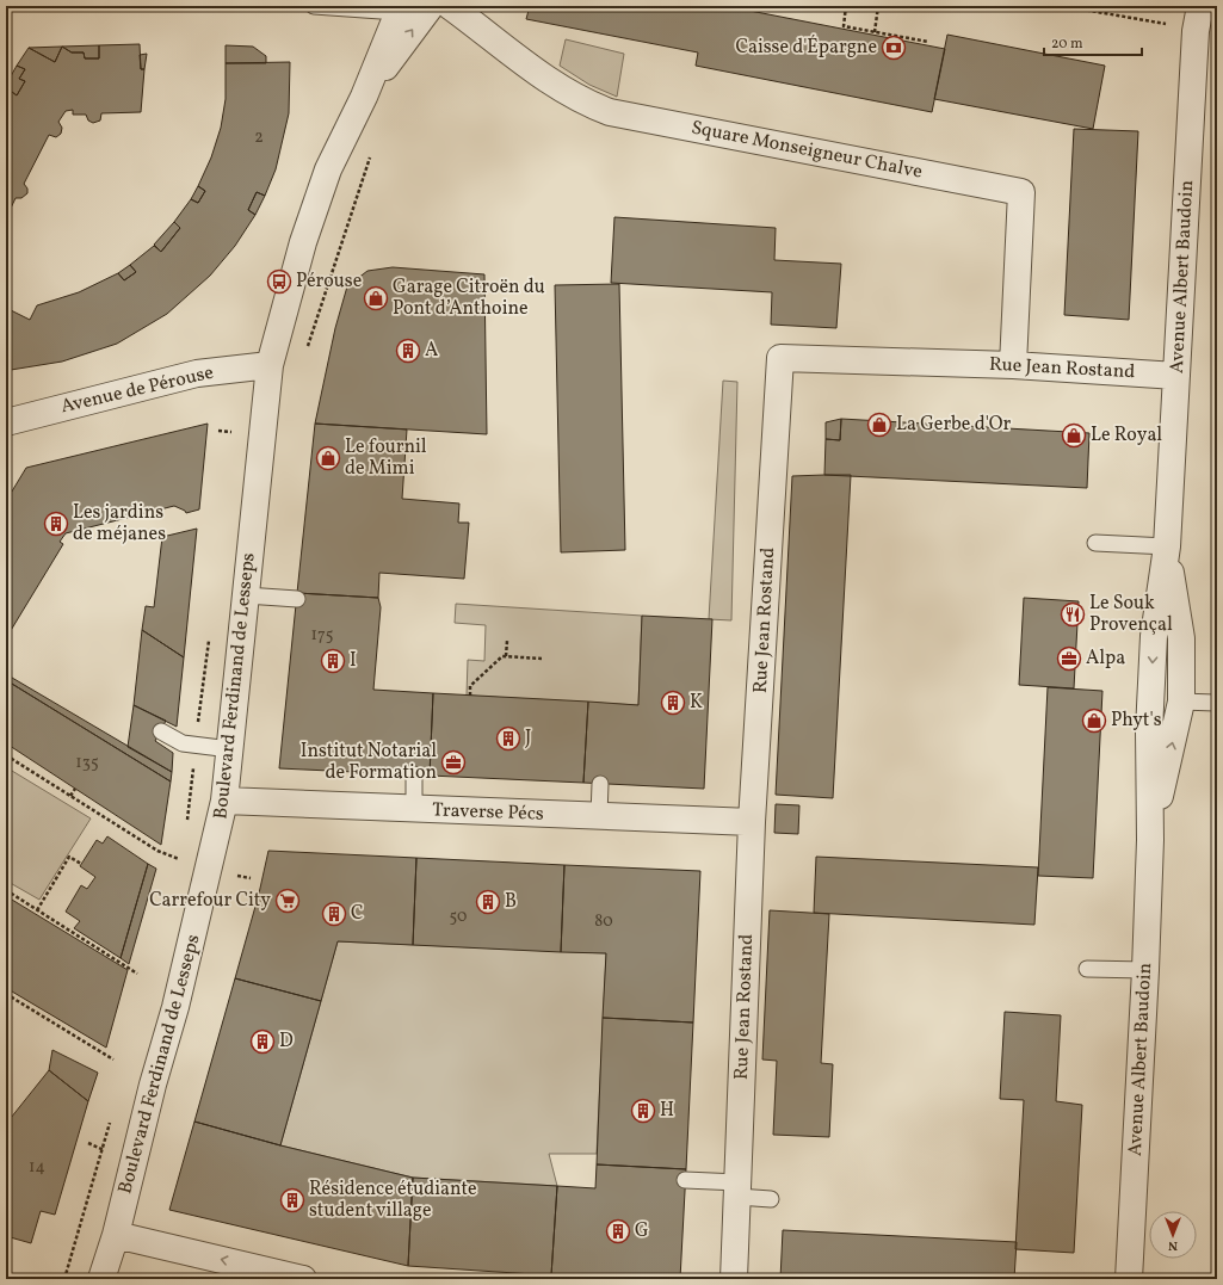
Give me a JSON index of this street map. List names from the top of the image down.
{
  "streets": {
    "street": [
      "Square Monseigneur Chalve",
      "Avenue Albert Baudoin",
      "Rue Jean Rostand",
      "Avenue de Pérouse",
      "Boulevard Ferdinand de Lesseps",
      "Traverse Pécs"
    ]
  },
  "crossings": [
    ["Square Monseigneur Chalve", "Rue Jean Rostand"],
    ["Avenue Albert Baudoin", "Rue Jean Rostand"],
    ["Rue Jean Rostand", "Traverse Pécs"],
    ["Avenue de Pérouse", "Boulevard Ferdinand de Lesseps"],
    ["Boulevard Ferdinand de Lesseps", "Traverse Pécs"]
  ],
  "places": {
    "bank": ["Caisse d'Épargne"],
    "bus stop": ["Pérouse"],
    "shop": [
      "Garage Citroën du Pont d’Anthoine",
      "La Gerbe d'Or",
      "Le Royal",
      "Le fournil de Mimi",
      "Phyt's"
    ],
    "building": [
      "A",
      "Les jardins de méjanes",
      "I",
      "K",
      "J",
      "B",
      "C",
      "D",
      "H",
      "Résidence étudiante student village",
      "G"
    ],
    "restaurant": ["Le Souk Provençal"],
    "office": ["Alpa", "Institut Notarial de Formation"],
    "supermarket": ["Carrefour City"]
  },
  "house_numbers": [
    "2",
    "175",
    "135",
    "50",
    "80",
    "14"
  ],
  "scale_bar": "20 m",
  "north": "bottom"
}
